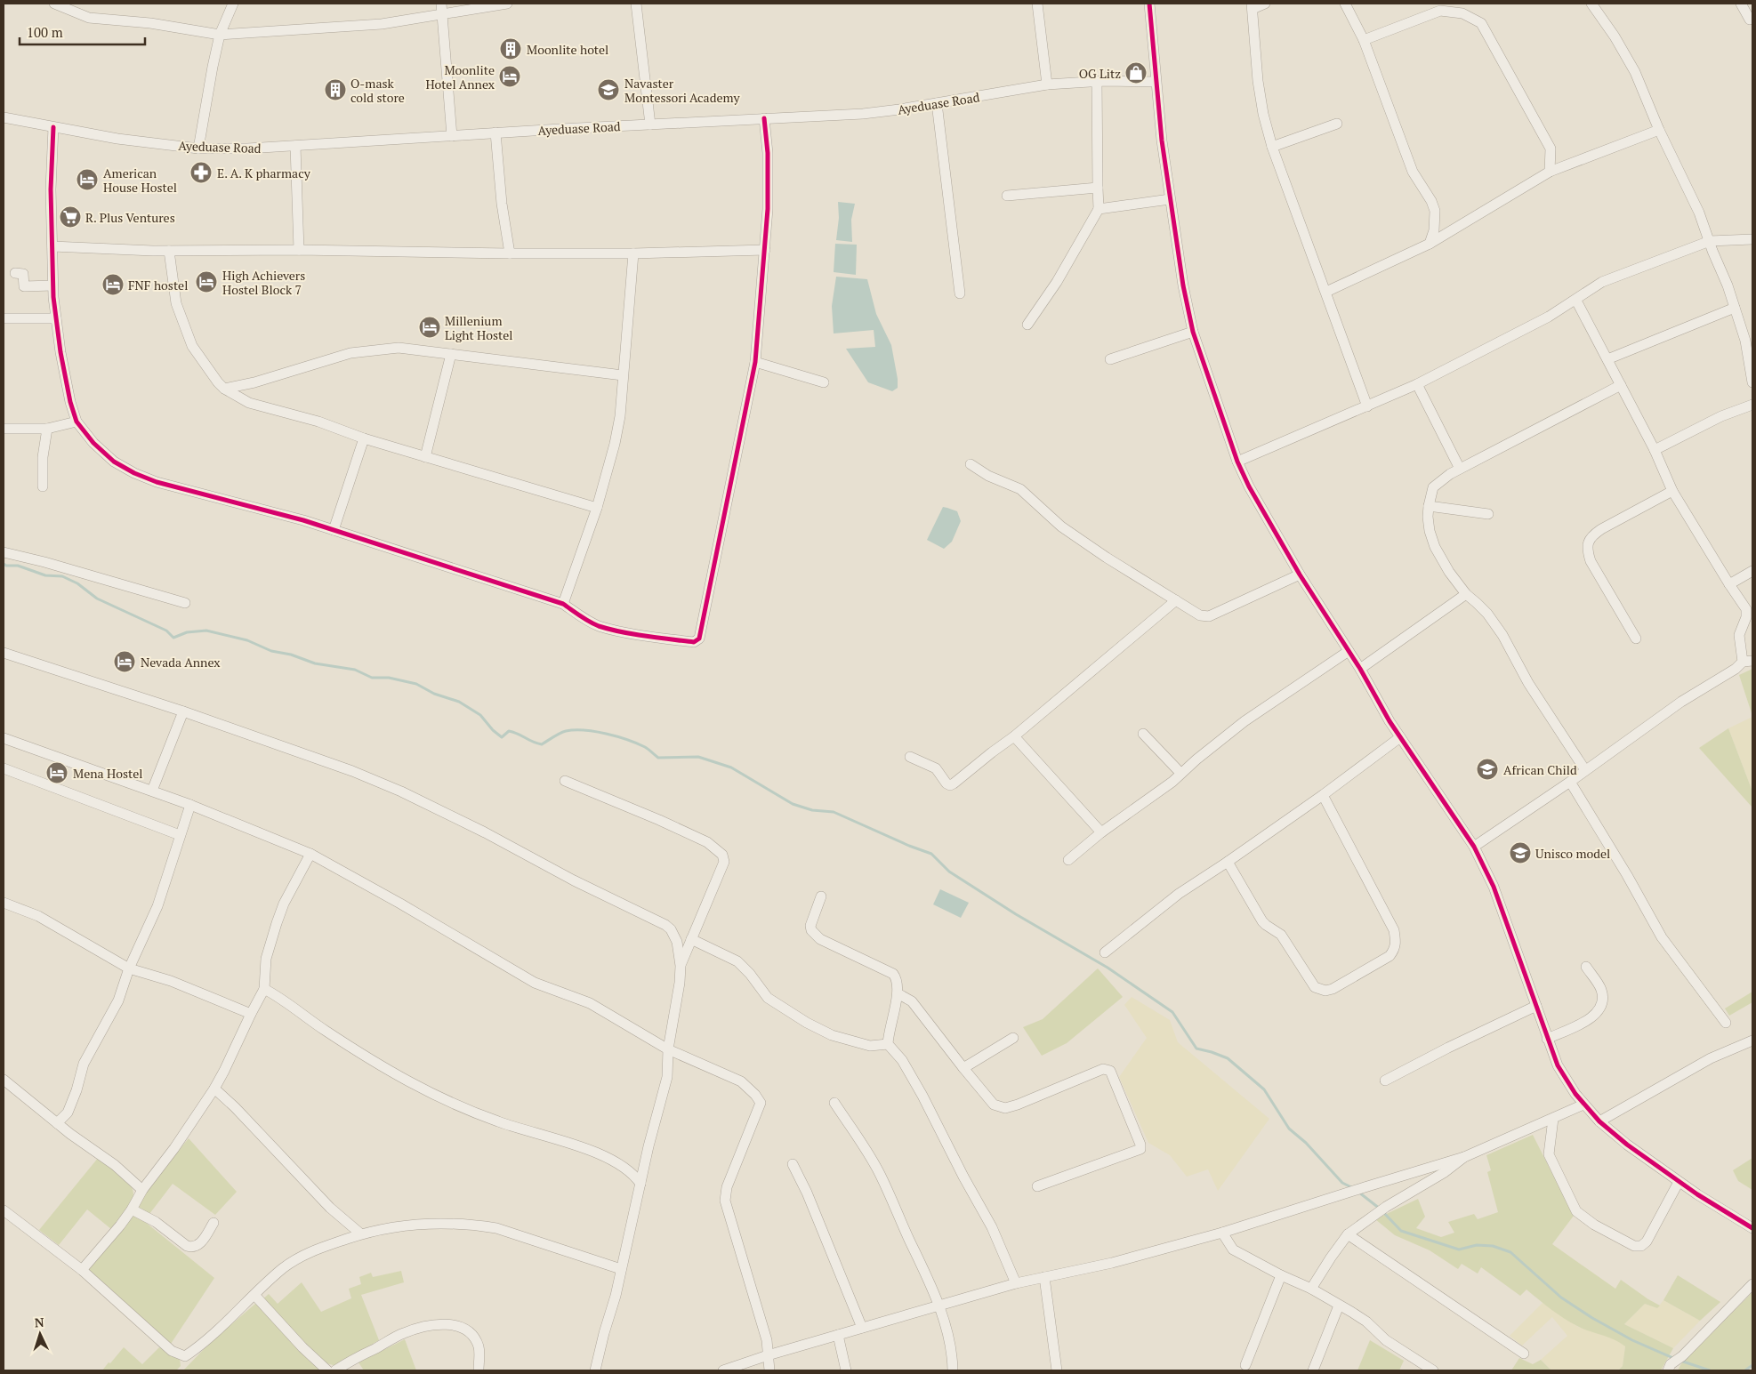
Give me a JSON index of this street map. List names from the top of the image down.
{
  "streets": {
    "street": ["Ayeduase Road"]
  },
  "places": {
    "building": ["Moonlite hotel", "O-mask cold store"],
    "shop": ["OG Litz"],
    "hotel": [
      "Moonlite Hotel Annex",
      "American House Hostel",
      "High Achievers Hostel Block 7",
      "FNF hostel",
      "Millenium Light Hostel",
      "Nevada Annex",
      "Mena Hostel"
    ],
    "school or university": ["Navaster Montessori Academy", "African Child", "Unisco model"],
    "pharmacy": ["E. A. K pharmacy"],
    "supermarket": ["R. Plus Ventures"]
  },
  "scale_bar": "100 m",
  "north": "top"
}
